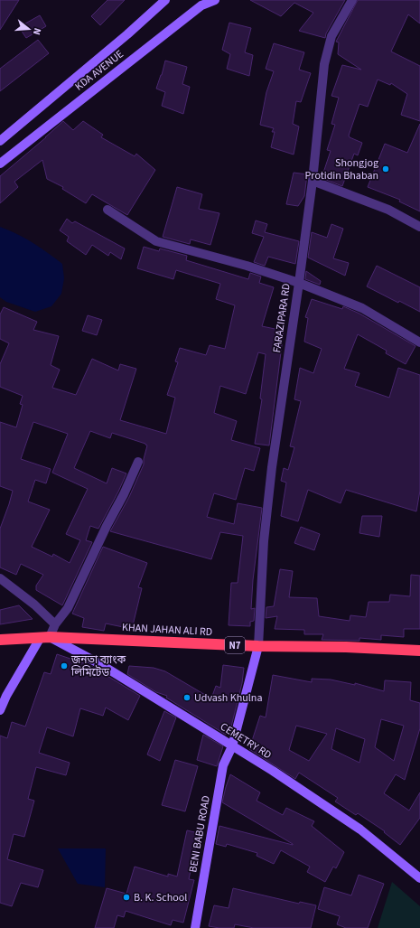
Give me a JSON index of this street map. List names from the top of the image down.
{
  "streets": {
    "highway": ["KHAN JAHAN ALI RD", "N7"],
    "street": [
      "KDA AVENUE",
      "FARAZIPARA RD",
      "CEMETRY RD",
      "BENI BABU ROAD"
    ]
  },
  "crossings": [
    ["FARAZIPARA RD", "KHAN JAHAN ALI RD"],
    ["FARAZIPARA RD", "BENI BABU ROAD"],
    ["KHAN JAHAN ALI RD", "CEMETRY RD"],
    ["KHAN JAHAN ALI RD", "BENI BABU ROAD"],
    ["CEMETRY RD", "BENI BABU ROAD"]
  ],
  "places": [
    "Shongjog Protidin Bhaban",
    "জনতা ব্যাংক লিমিটেড",
    "Udvash Khulna",
    "B. K. School"
  ],
  "north": "right"
}
